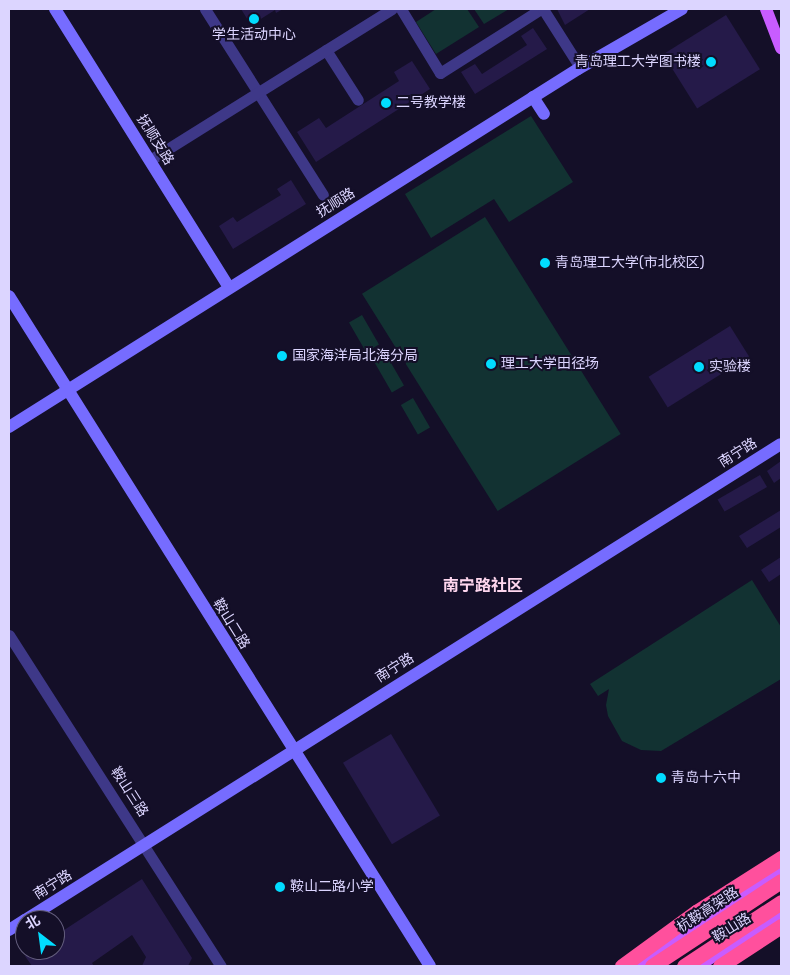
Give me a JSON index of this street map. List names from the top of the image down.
{
  "streets": {
    "highway": ["杭鞍高架路"],
    "main road": ["鞍山路"],
    "street": [
      "抚顺支路",
      "抚顺路",
      "南宁路",
      "鞍山二路",
      "鞍山三路"
    ]
  },
  "crossings": [
    ["抚顺支路", "抚顺路"],
    ["抚顺路", "鞍山二路"],
    ["南宁路", "鞍山二路"],
    ["南宁路", "鞍山三路"]
  ],
  "districts": ["南宁路社区"],
  "places": [
    "学生活动中心",
    "青岛理工大学图书楼",
    "二号教学楼",
    "青岛理工大学(市北校区)",
    "国家海洋局北海分局",
    "理工大学田径场",
    "实验楼",
    "青岛十六中",
    "鞍山二路小学"
  ],
  "north": "top left"
}
